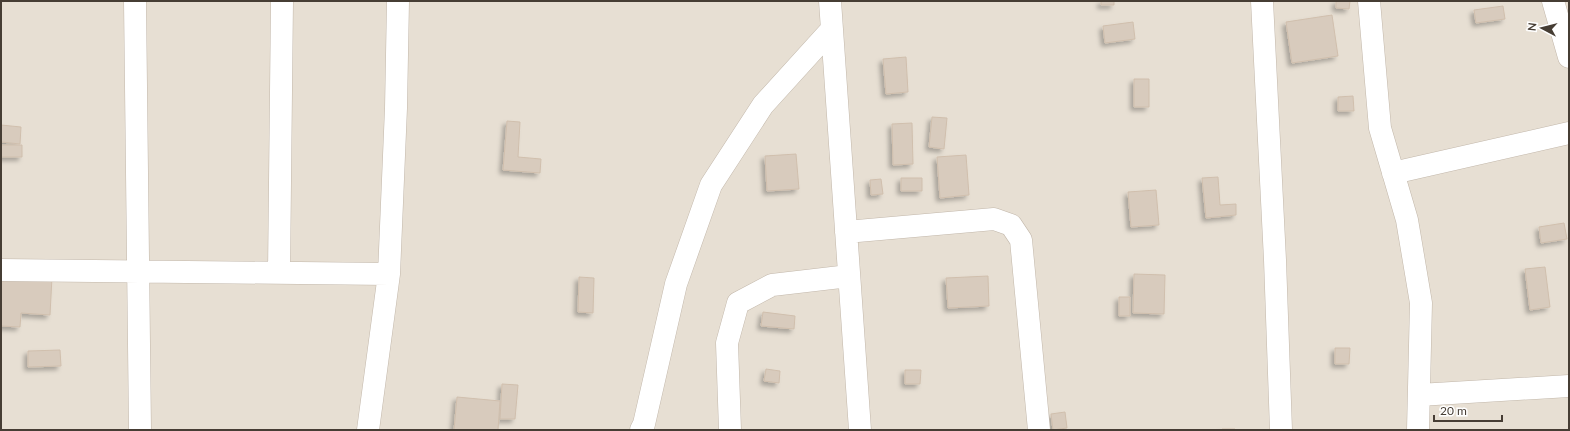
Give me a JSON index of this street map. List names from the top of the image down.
{
  "scale_bar": "20 m",
  "north": "left"
}
